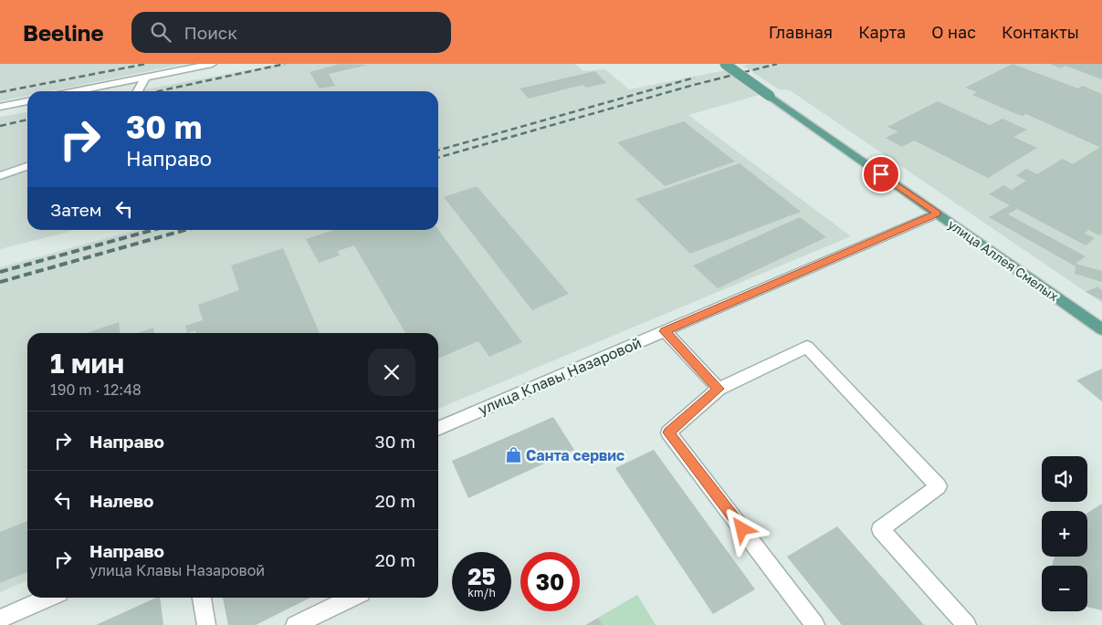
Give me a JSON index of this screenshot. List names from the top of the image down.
{
  "streets": {
    "main road": ["улица Аллея Смелых"],
    "street": ["улица Клавы Назаровой"]
  },
  "crossings": [
    ["улица Аллея Смелых", "улица Клавы Назаровой"]
  ],
  "places": {
    "shop": ["Санта сервис"]
  },
  "page": {
    "header": "Beeline",
    "search": "Поиск",
    "nav": [
      "Главная",
      "Карта",
      "О нас",
      "Контакты"
    ],
    "turn": ["30 m", "Направо"],
    "then": "Затем",
    "heading": ["1 мин", "190 m · 12:48"],
    "list": [
      {
        "name": "Направо",
        "value": "30 m"
      },
      {
        "name": "Налево",
        "value": "20 m"
      },
      {
        "name": "Направо",
        "note": "улица Клавы Назаровой",
        "value": "20 m"
      }
    ],
    "map_buttons": ["+", "−"],
    "speed": "25 km/h",
    "limit": "30"
  }
}
